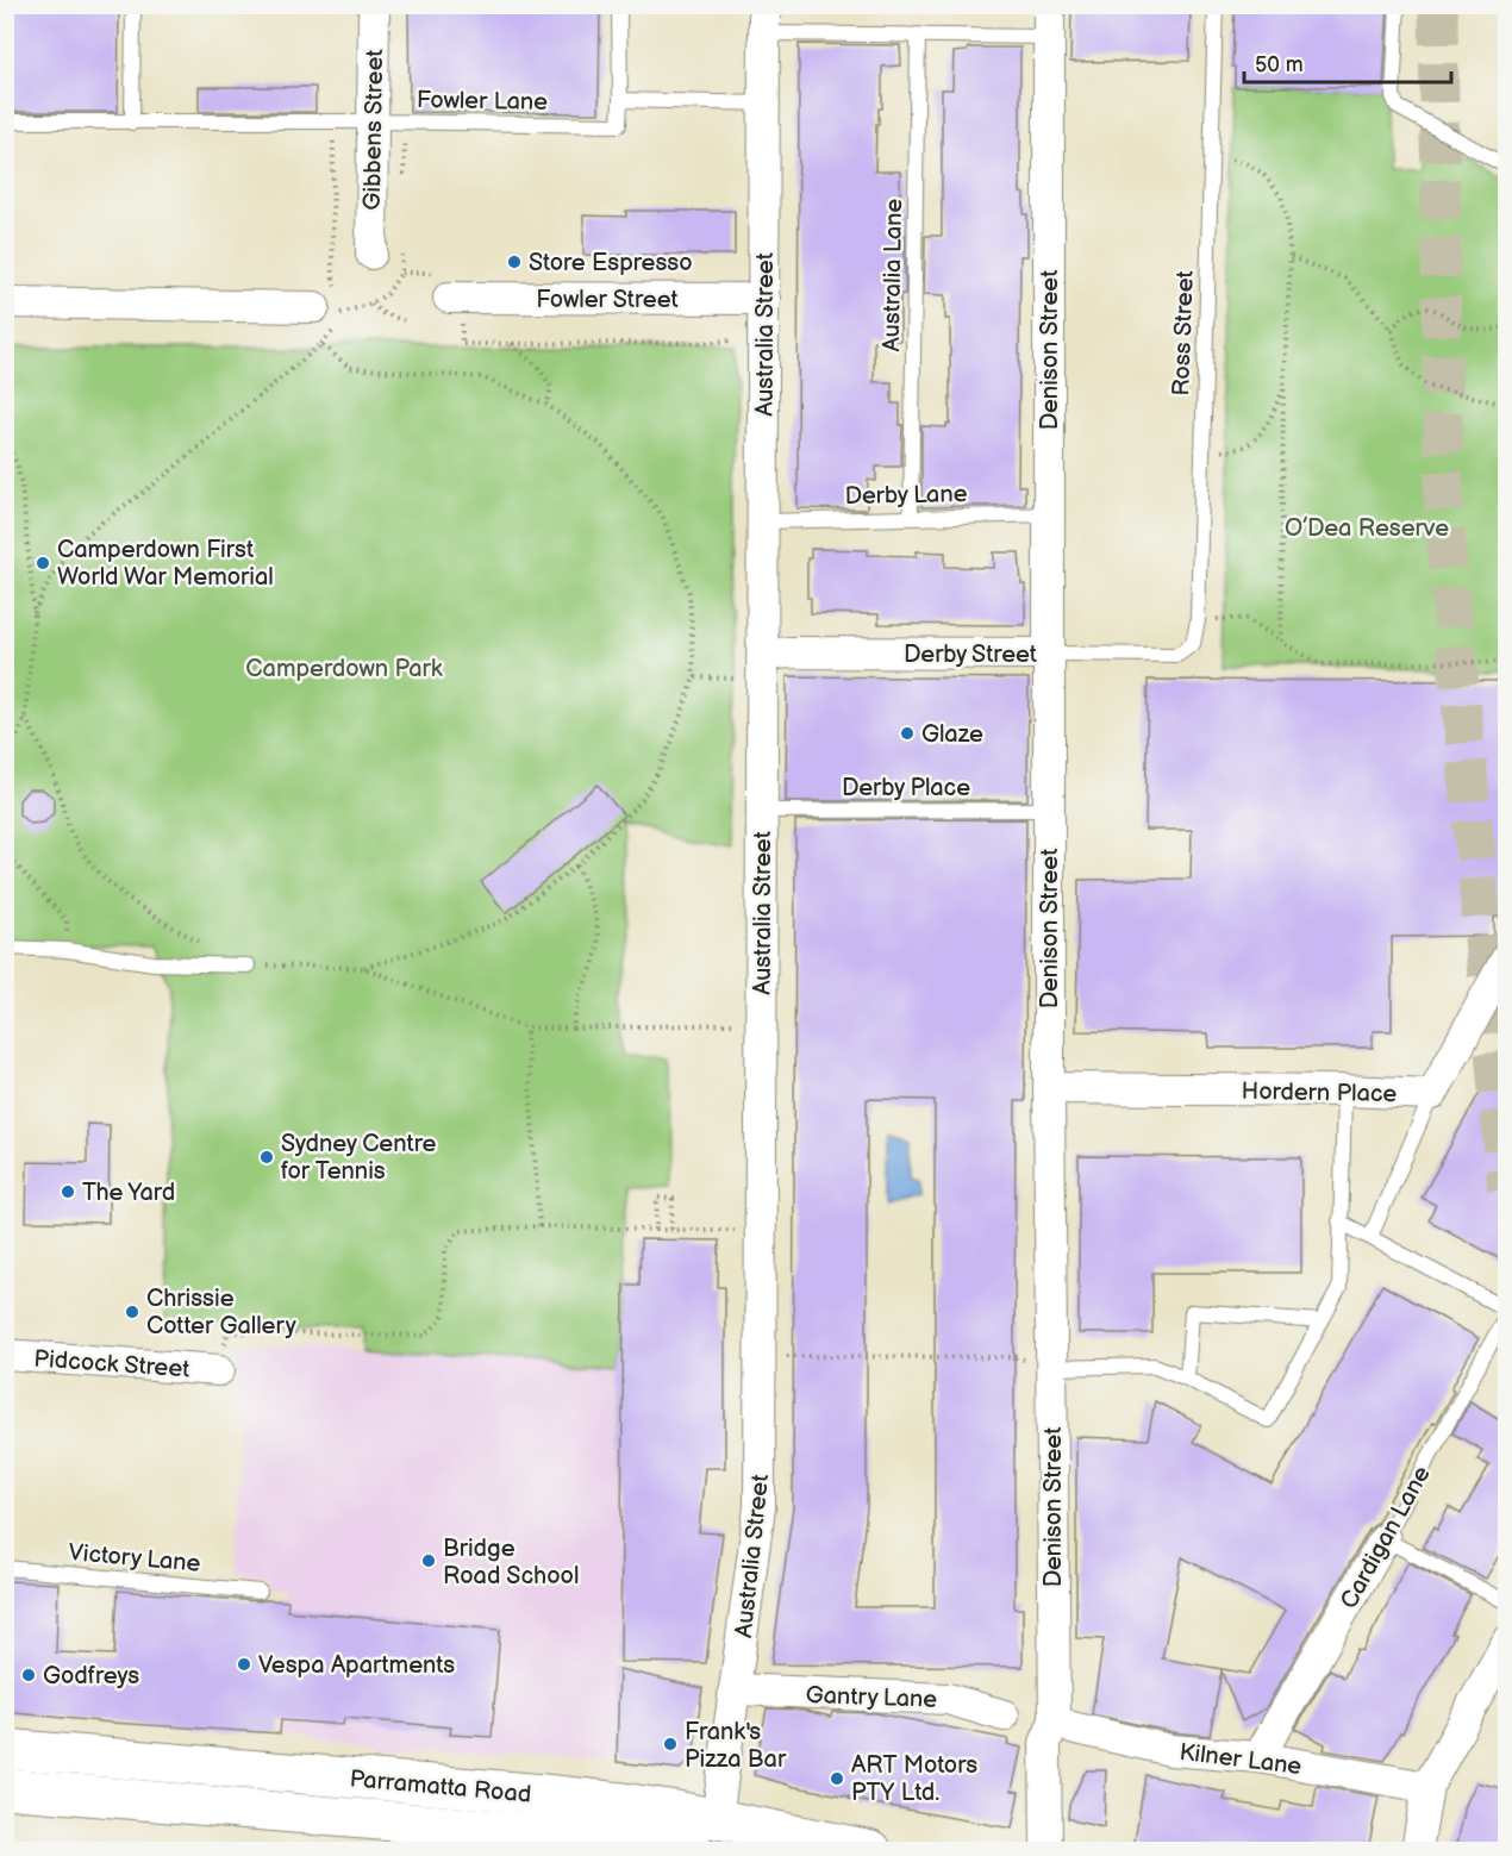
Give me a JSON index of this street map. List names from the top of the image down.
{
  "streets": {
    "highway": ["Parramatta Road"],
    "street": [
      "Gibbens Street",
      "Fowler Street",
      "Australia Street",
      "Denison Street",
      "Derby Street",
      "Hordern Place",
      "Pidcock Street",
      "Cardigan Lane",
      "Gantry Lane",
      "Kilner Lane"
    ],
    "lane": [
      "Fowler Lane",
      "Australia Lane",
      "Ross Street",
      "Derby Lane",
      "Derby Place",
      "Victory Lane"
    ]
  },
  "crossings": [
    ["Fowler Lane", "Gibbens Street"],
    ["Australia Lane", "Derby Lane"],
    ["Fowler Street", "Australia Street"],
    ["Ross Street", "Derby Street"],
    ["Australia Street", "Derby Lane"],
    ["Australia Street", "Derby Street"],
    ["Australia Street", "Derby Place"],
    ["Australia Street", "Gantry Lane"],
    ["Australia Street", "Parramatta Road"],
    ["Denison Street", "Derby Lane"],
    ["Denison Street", "Derby Street"],
    ["Denison Street", "Derby Place"],
    ["Denison Street", "Hordern Place"],
    ["Denison Street", "Kilner Lane"],
    ["Cardigan Lane", "Kilner Lane"]
  ],
  "parks": ["O’Dea Reserve", "Camperdown Park"],
  "places": [
    "Store Espresso",
    "Camperdown First World War Memorial",
    "Glaze",
    "Sydney Centre for Tennis",
    "The Yard",
    "Chrissie Cotter Gallery",
    "Bridge Road School",
    "Vespa Apartments",
    "Godfreys",
    "Frank's Pizza Bar",
    "ART Motors PTY Ltd."
  ],
  "scale_bar": "50 m"
}
